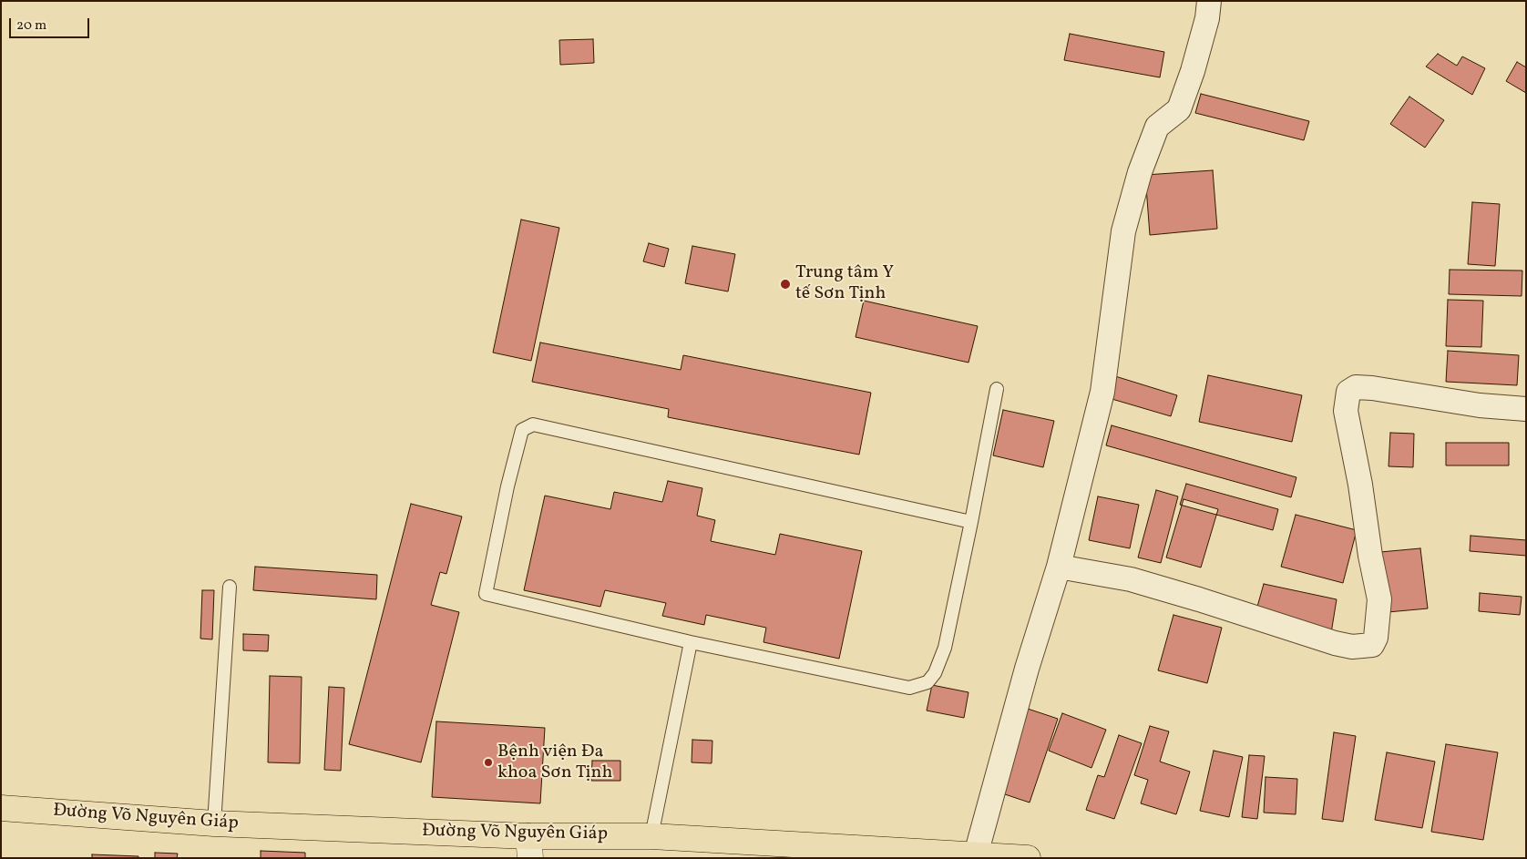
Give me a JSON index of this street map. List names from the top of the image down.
{
  "streets": {
    "main road": ["Đường Võ Nguyên Giáp"]
  },
  "places": ["Trung tâm Y tế Sơn Tịnh", "Bệnh viện Đa khoa Sơn Tịnh"],
  "scale_bar": "20 m"
}
